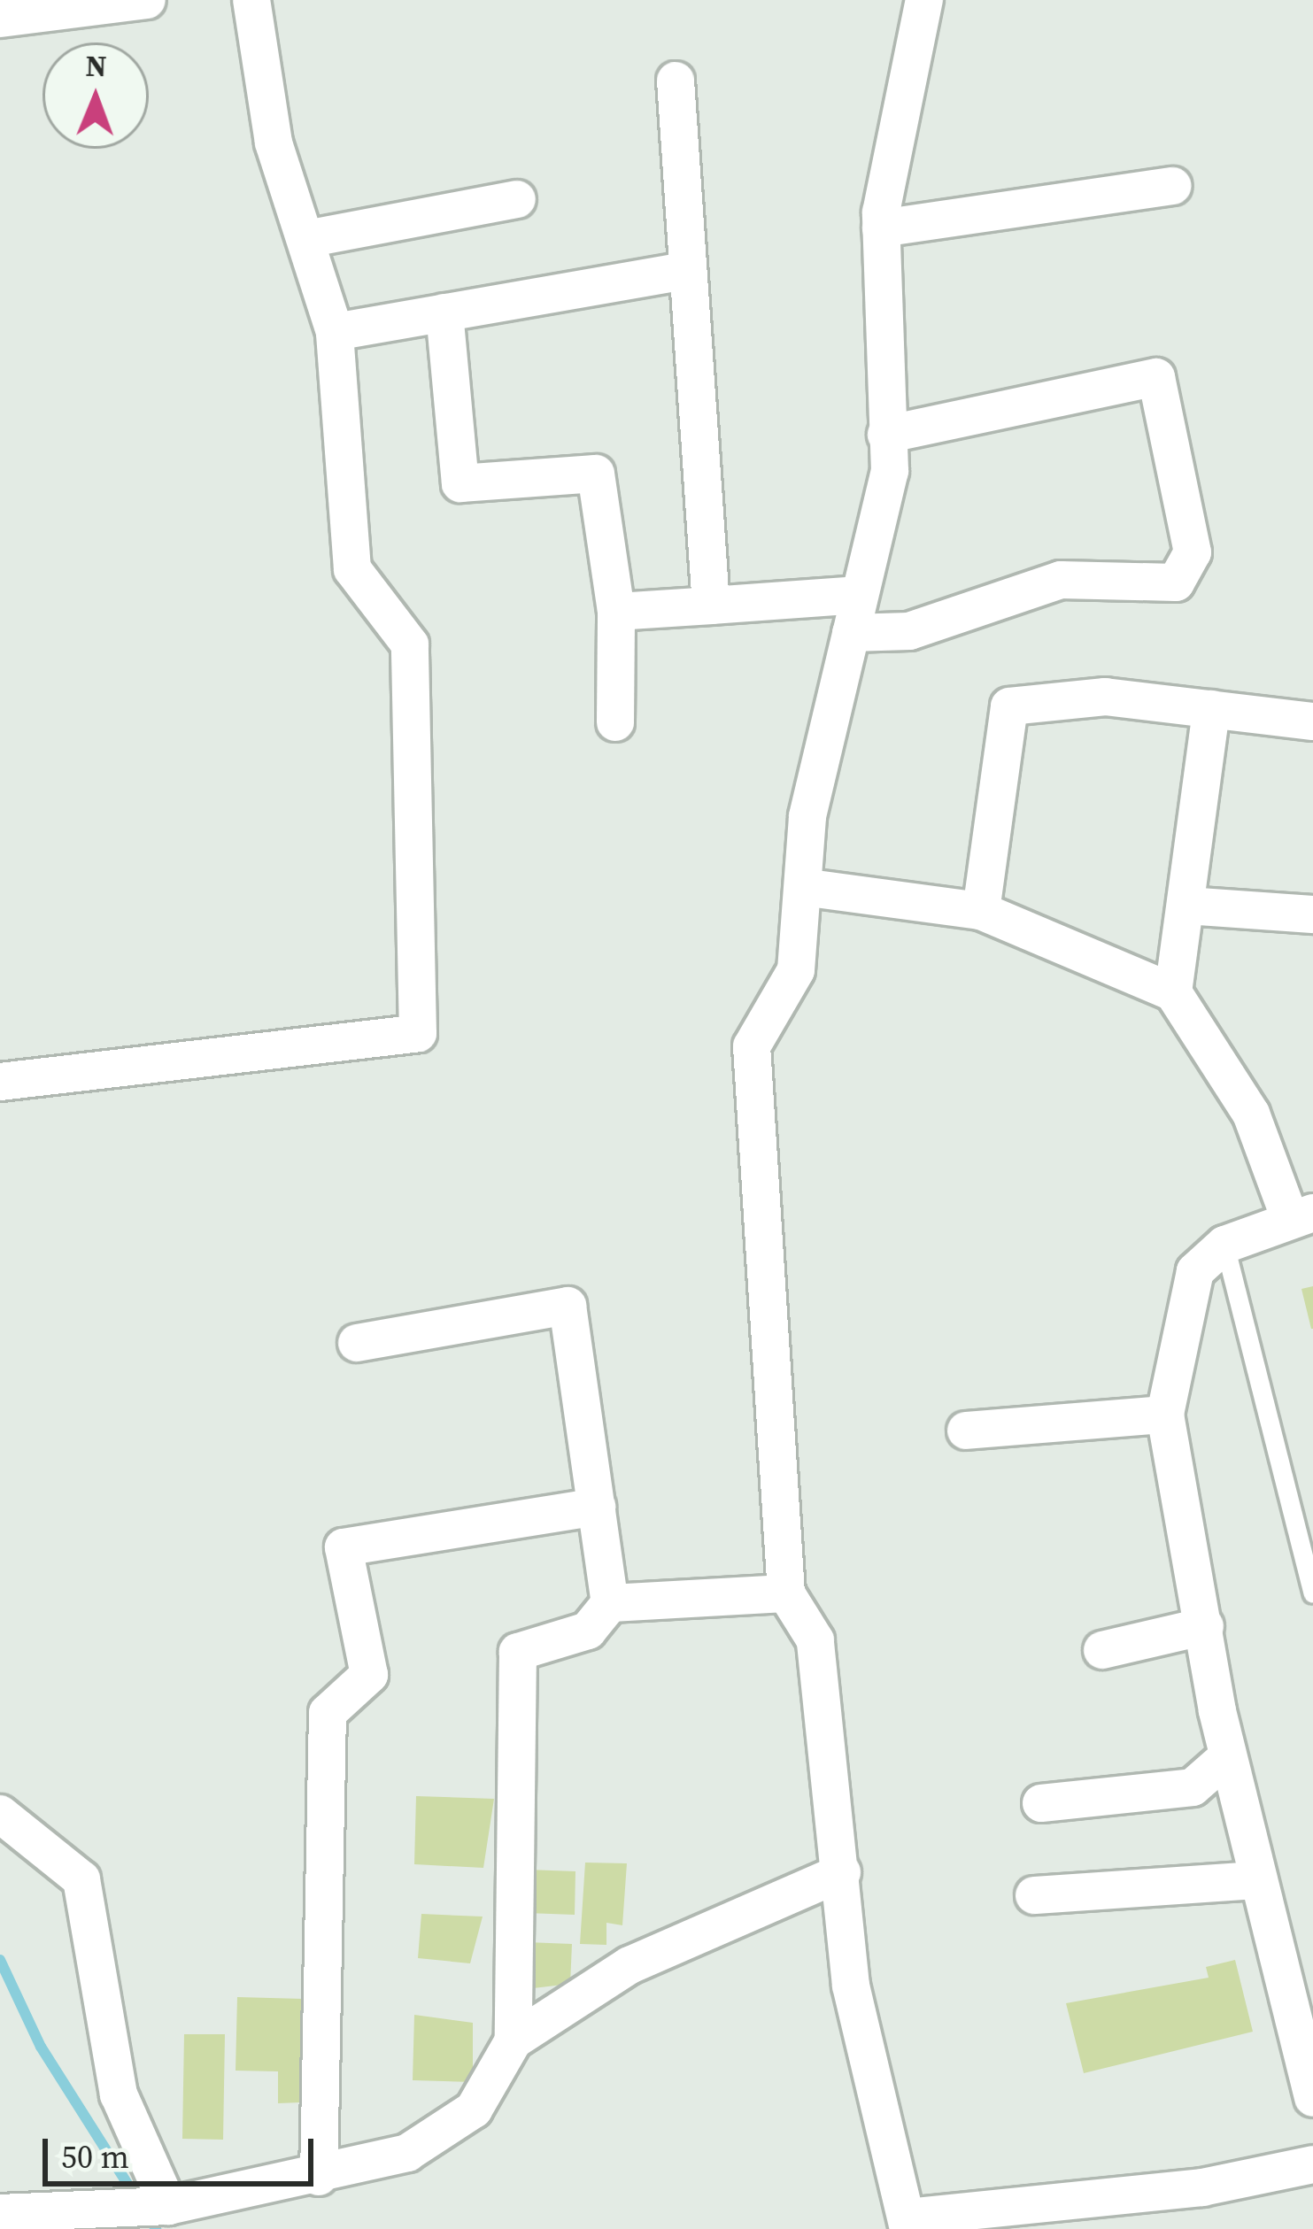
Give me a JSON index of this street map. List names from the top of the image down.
{
  "scale_bar": "50 m",
  "north": "top"
}
